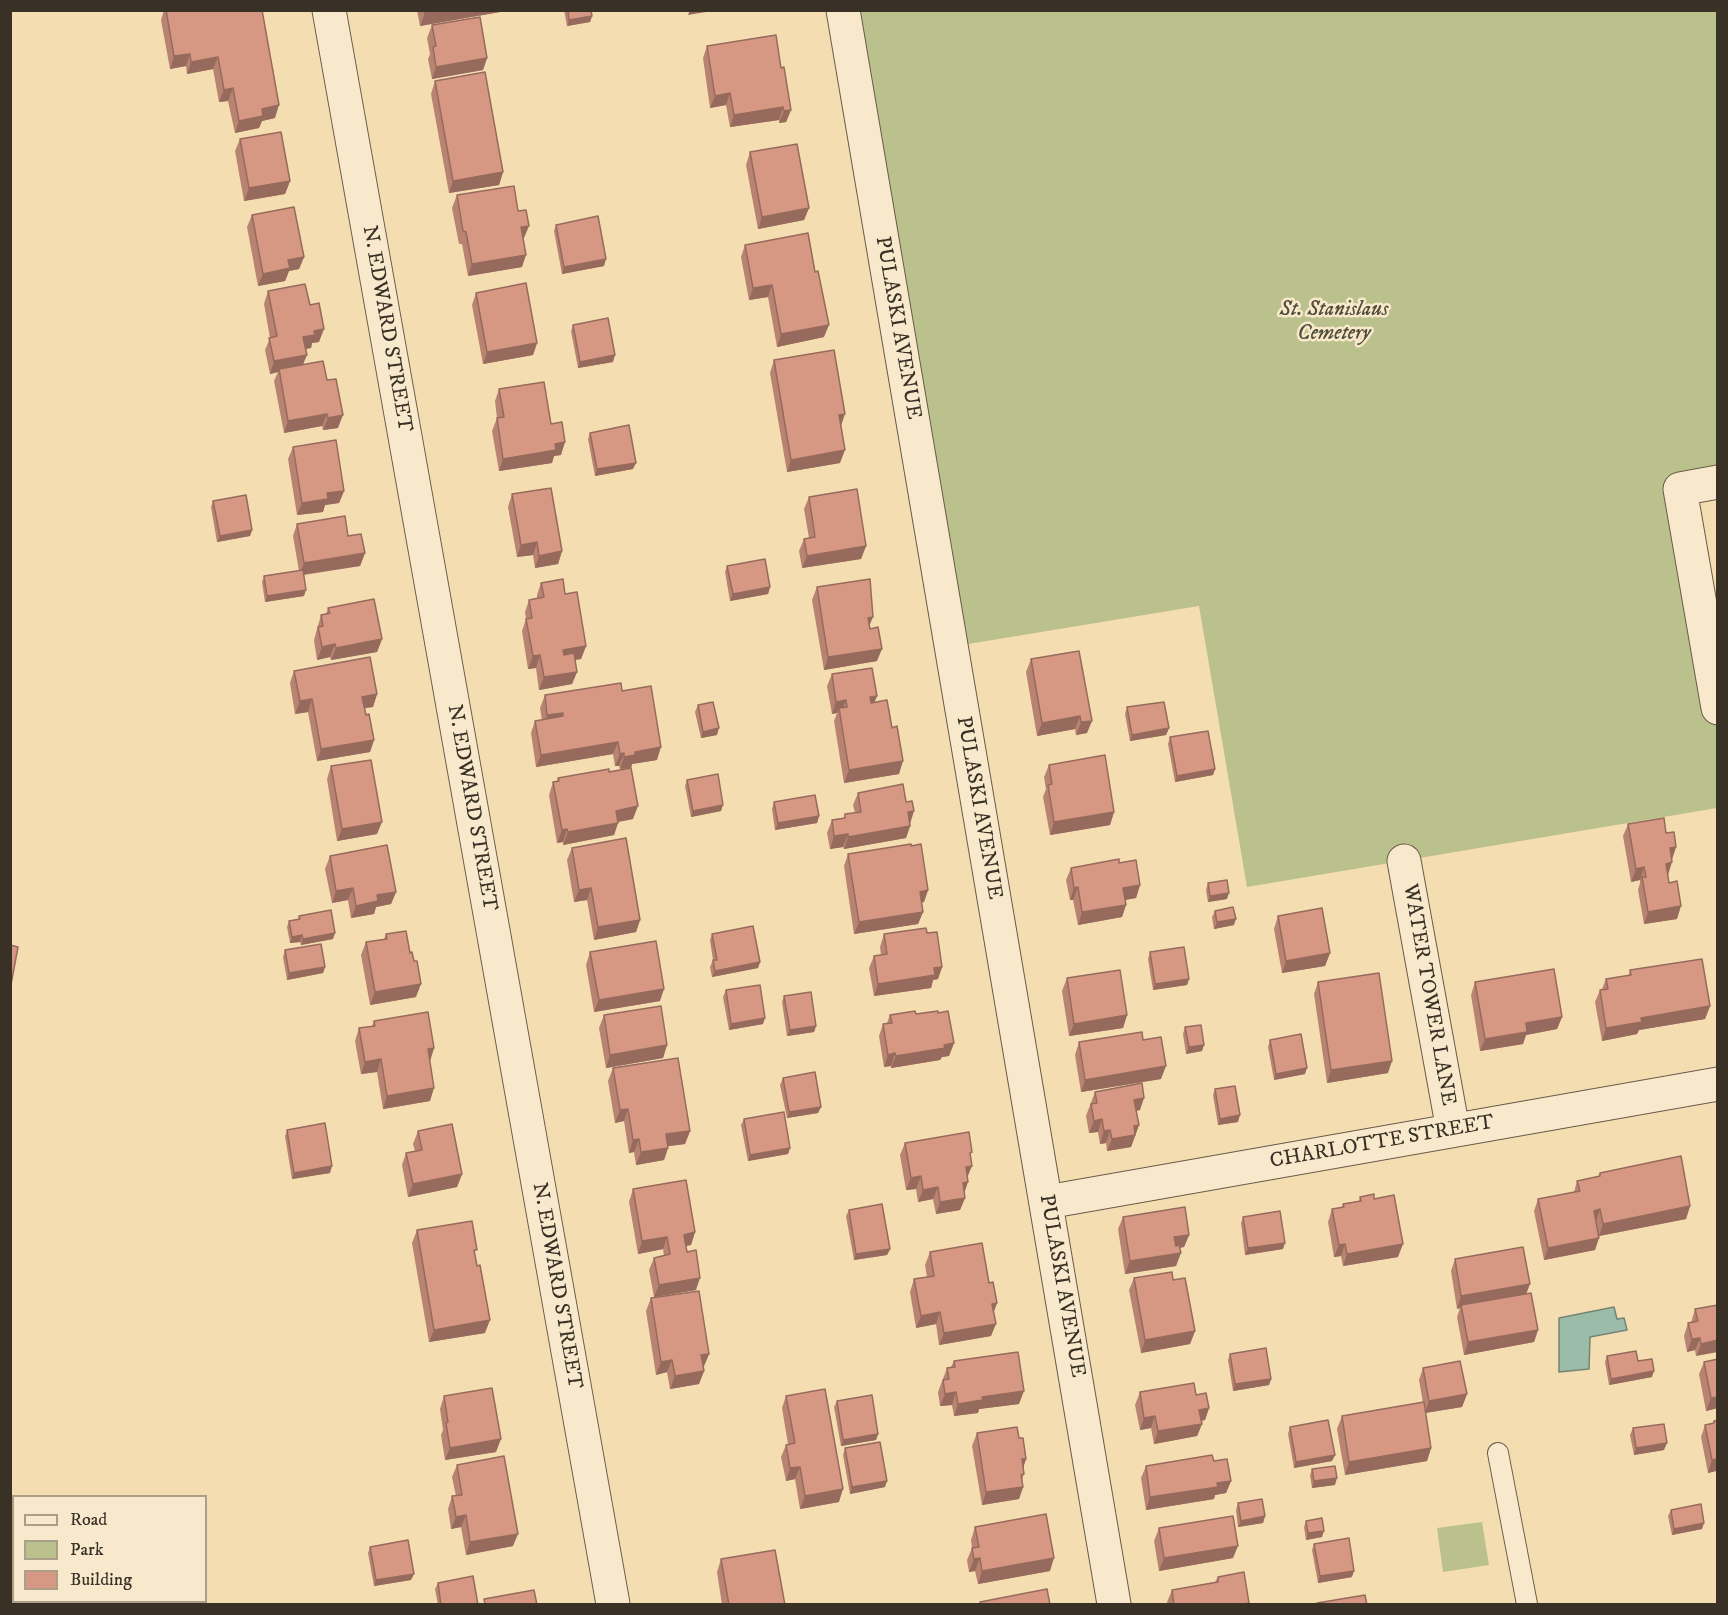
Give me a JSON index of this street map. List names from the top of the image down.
{
  "streets": {
    "street": [
      "PULASKI AVENUE",
      "N. EDWARD STREET",
      "WATER TOWER LANE",
      "CHARLOTTE STREET"
    ]
  },
  "crossings": [
    ["PULASKI AVENUE", "CHARLOTTE STREET"],
    ["WATER TOWER LANE", "CHARLOTTE STREET"]
  ],
  "parks": ["St. Stanislaus Cemetery"],
  "legend": ["Road", "Park", "Building"]
}
